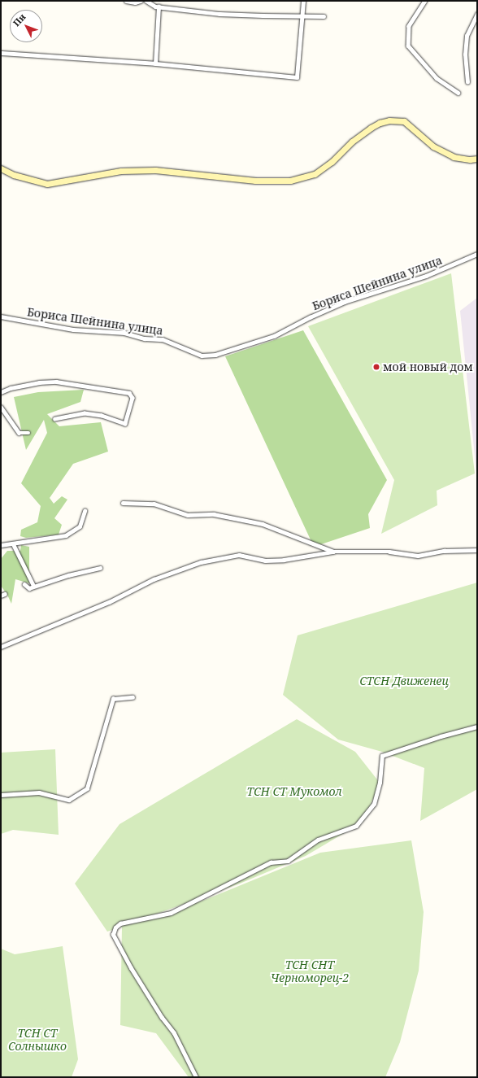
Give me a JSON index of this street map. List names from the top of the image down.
{
  "streets": {
    "street": ["Бориса Шейнина улица"]
  },
  "parks": [
    "СТСН Движенец",
    "ТСН СТ Мукомол",
    "ТСН СНТ Черноморец-2",
    "ТСН СТ Солнышко"
  ],
  "places": ["мой новый дом"],
  "north": "top left"
}
